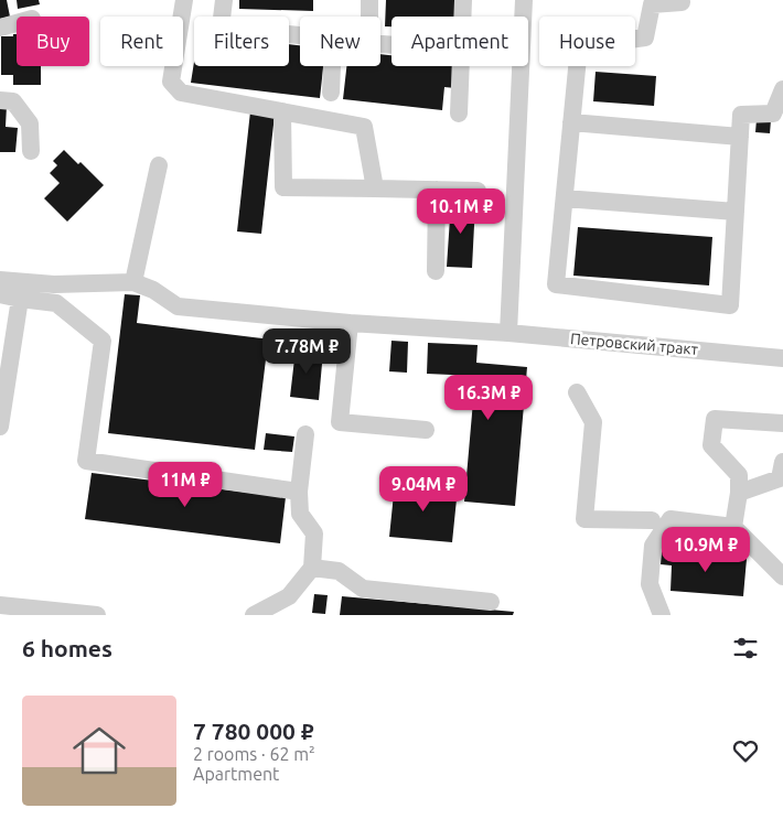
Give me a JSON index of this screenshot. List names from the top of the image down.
{
  "streets": {
    "street": ["Петровский тракт"]
  },
  "page": {
    "chip": [
      "Buy",
      "Rent",
      "Filters",
      "New",
      "Apartment",
      "House"
    ],
    "price": [
      "10.1M ₽",
      "7.78M ₽",
      "16.3M ₽",
      "11M ₽",
      "9.04M ₽",
      "10.9M ₽"
    ],
    "heading": "6 homes",
    "list": [
      {
        "name": "7 780 000 ₽",
        "note": "2 rooms · 62 m² · Apartment"
      }
    ]
  }
}
